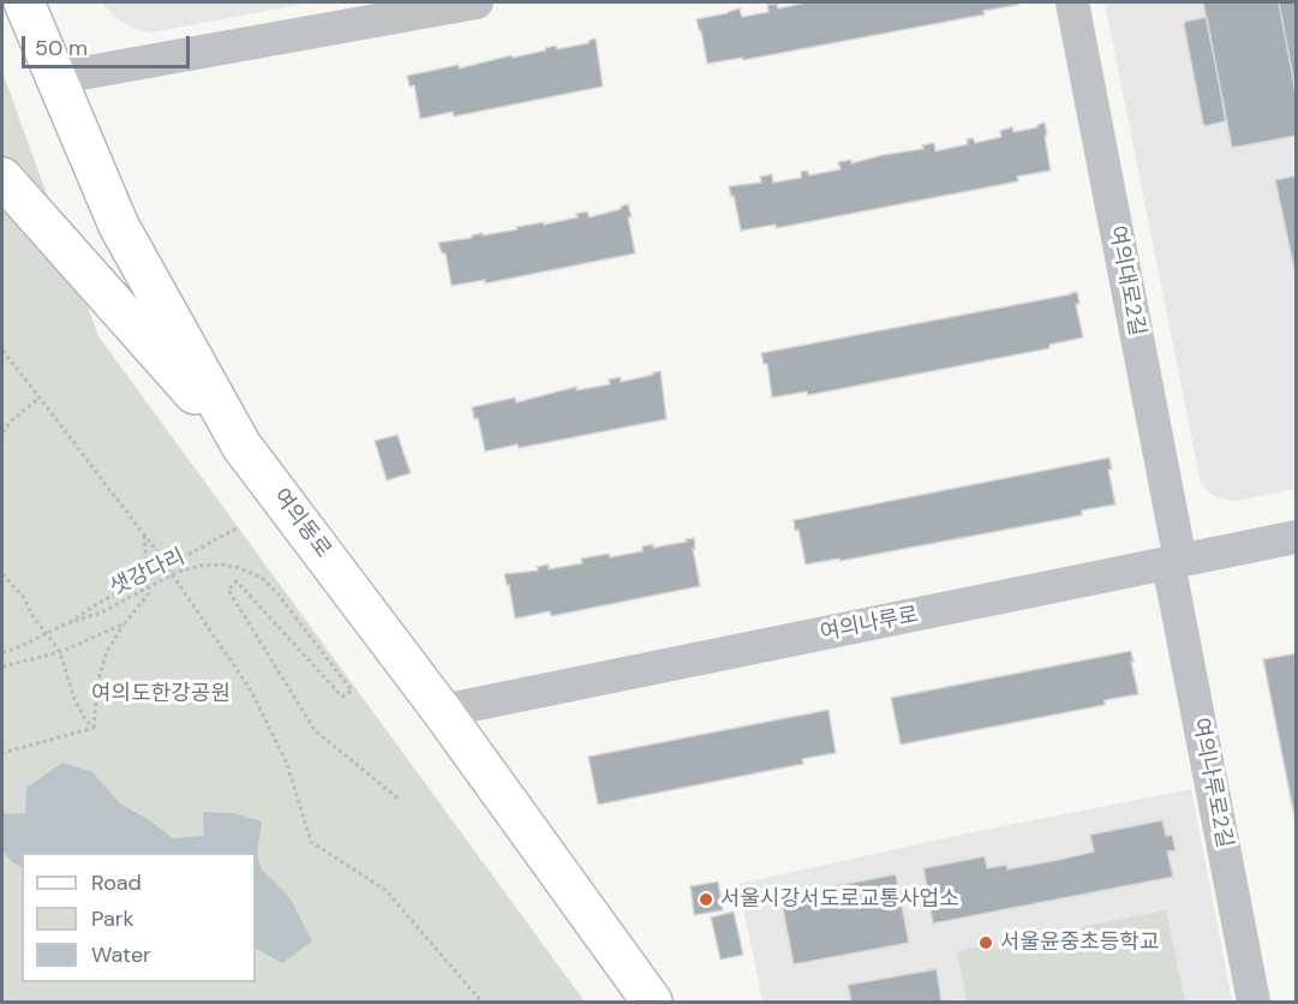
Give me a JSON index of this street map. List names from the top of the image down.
{
  "streets": {
    "main road": ["여의동로"],
    "street": ["여의대로2길", "여의나루로", "여의나루로2길"],
    "path": ["샛강다리"]
  },
  "crossings": [
    ["여의대로2길", "여의나루로"],
    ["여의대로2길", "여의나루로2길"],
    ["여의동로", "여의나루로"],
    ["여의나루로", "여의나루로2길"]
  ],
  "parks": ["여의도한강공원"],
  "places": ["서울시강서도로교통사업소", "서울윤중초등학교"],
  "legend": ["Road", "Park", "Water"],
  "scale_bar": "50 m"
}
